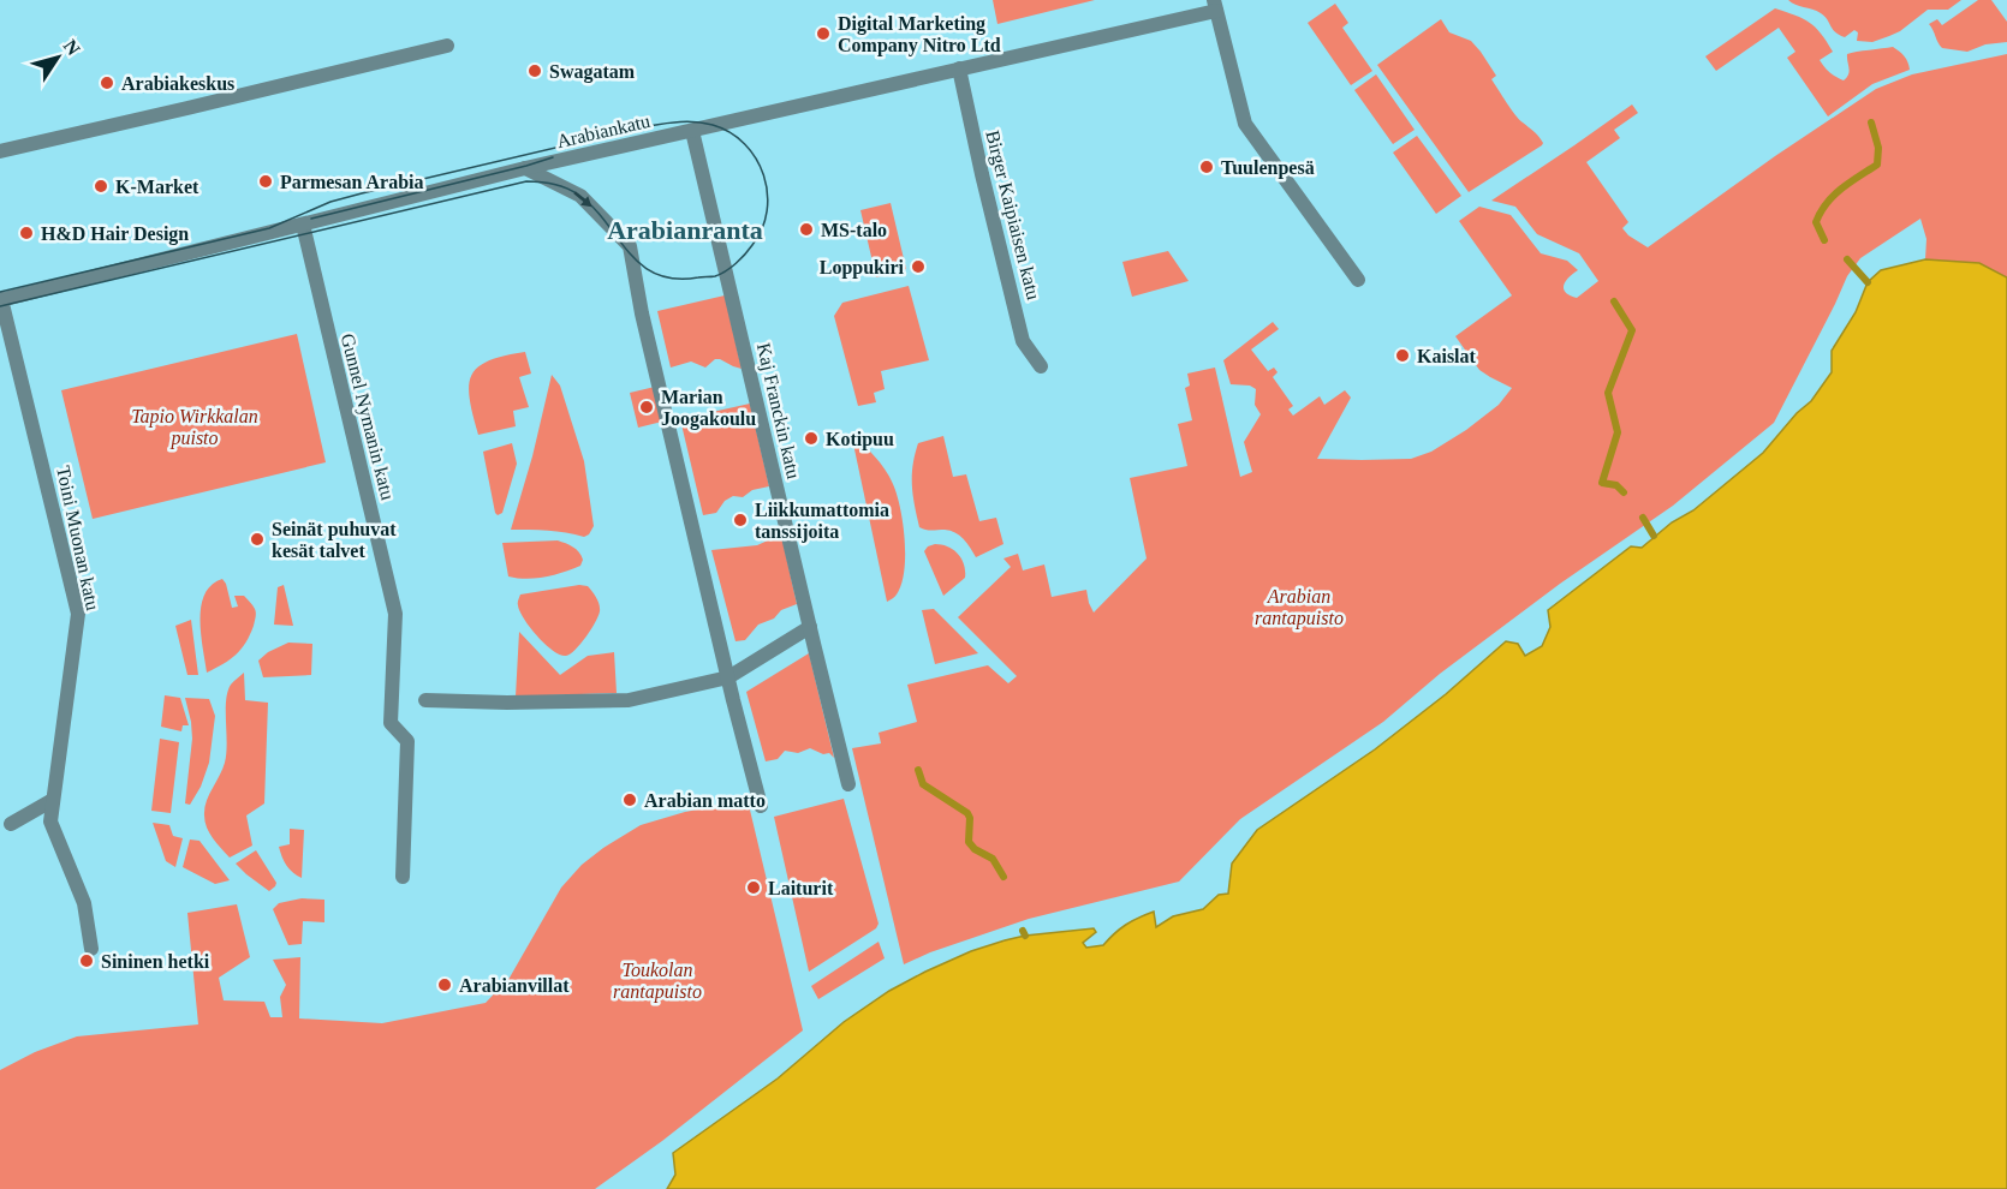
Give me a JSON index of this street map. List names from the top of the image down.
{
  "streets": {
    "street": [
      "Arabiankatu",
      "Birger Kaipiaisen katu",
      "Kaj Franckin katu",
      "Gunnel Nymanin katu",
      "Toini Muonan katu"
    ]
  },
  "crossings": [
    ["Arabiankatu", "Birger Kaipiaisen katu"],
    ["Arabiankatu", "Kaj Franckin katu"],
    ["Arabiankatu", "Gunnel Nymanin katu"],
    ["Arabiankatu", "Toini Muonan katu"]
  ],
  "districts": ["Arabianranta"],
  "parks": ["Tapio Wirkkalan puisto", "Arabian rantapuisto", "Toukolan rantapuisto"],
  "places": [
    "Digital Marketing Company Nitro Ltd",
    "Swagatam",
    "Arabiakeskus",
    "Tuulenpesä",
    "Parmesan Arabia",
    "K-Market",
    "MS-talo",
    "H&D Hair Design",
    "Loppukiri",
    "Kaislat",
    "Marian Joogakoulu",
    "Kotipuu",
    "Liikkumattomia tanssijoita",
    "Seinät puhuvat kesät talvet",
    "Arabian matto",
    "Laiturit",
    "Sininen hetki",
    "Arabianvillat"
  ],
  "north": "top right"
}
